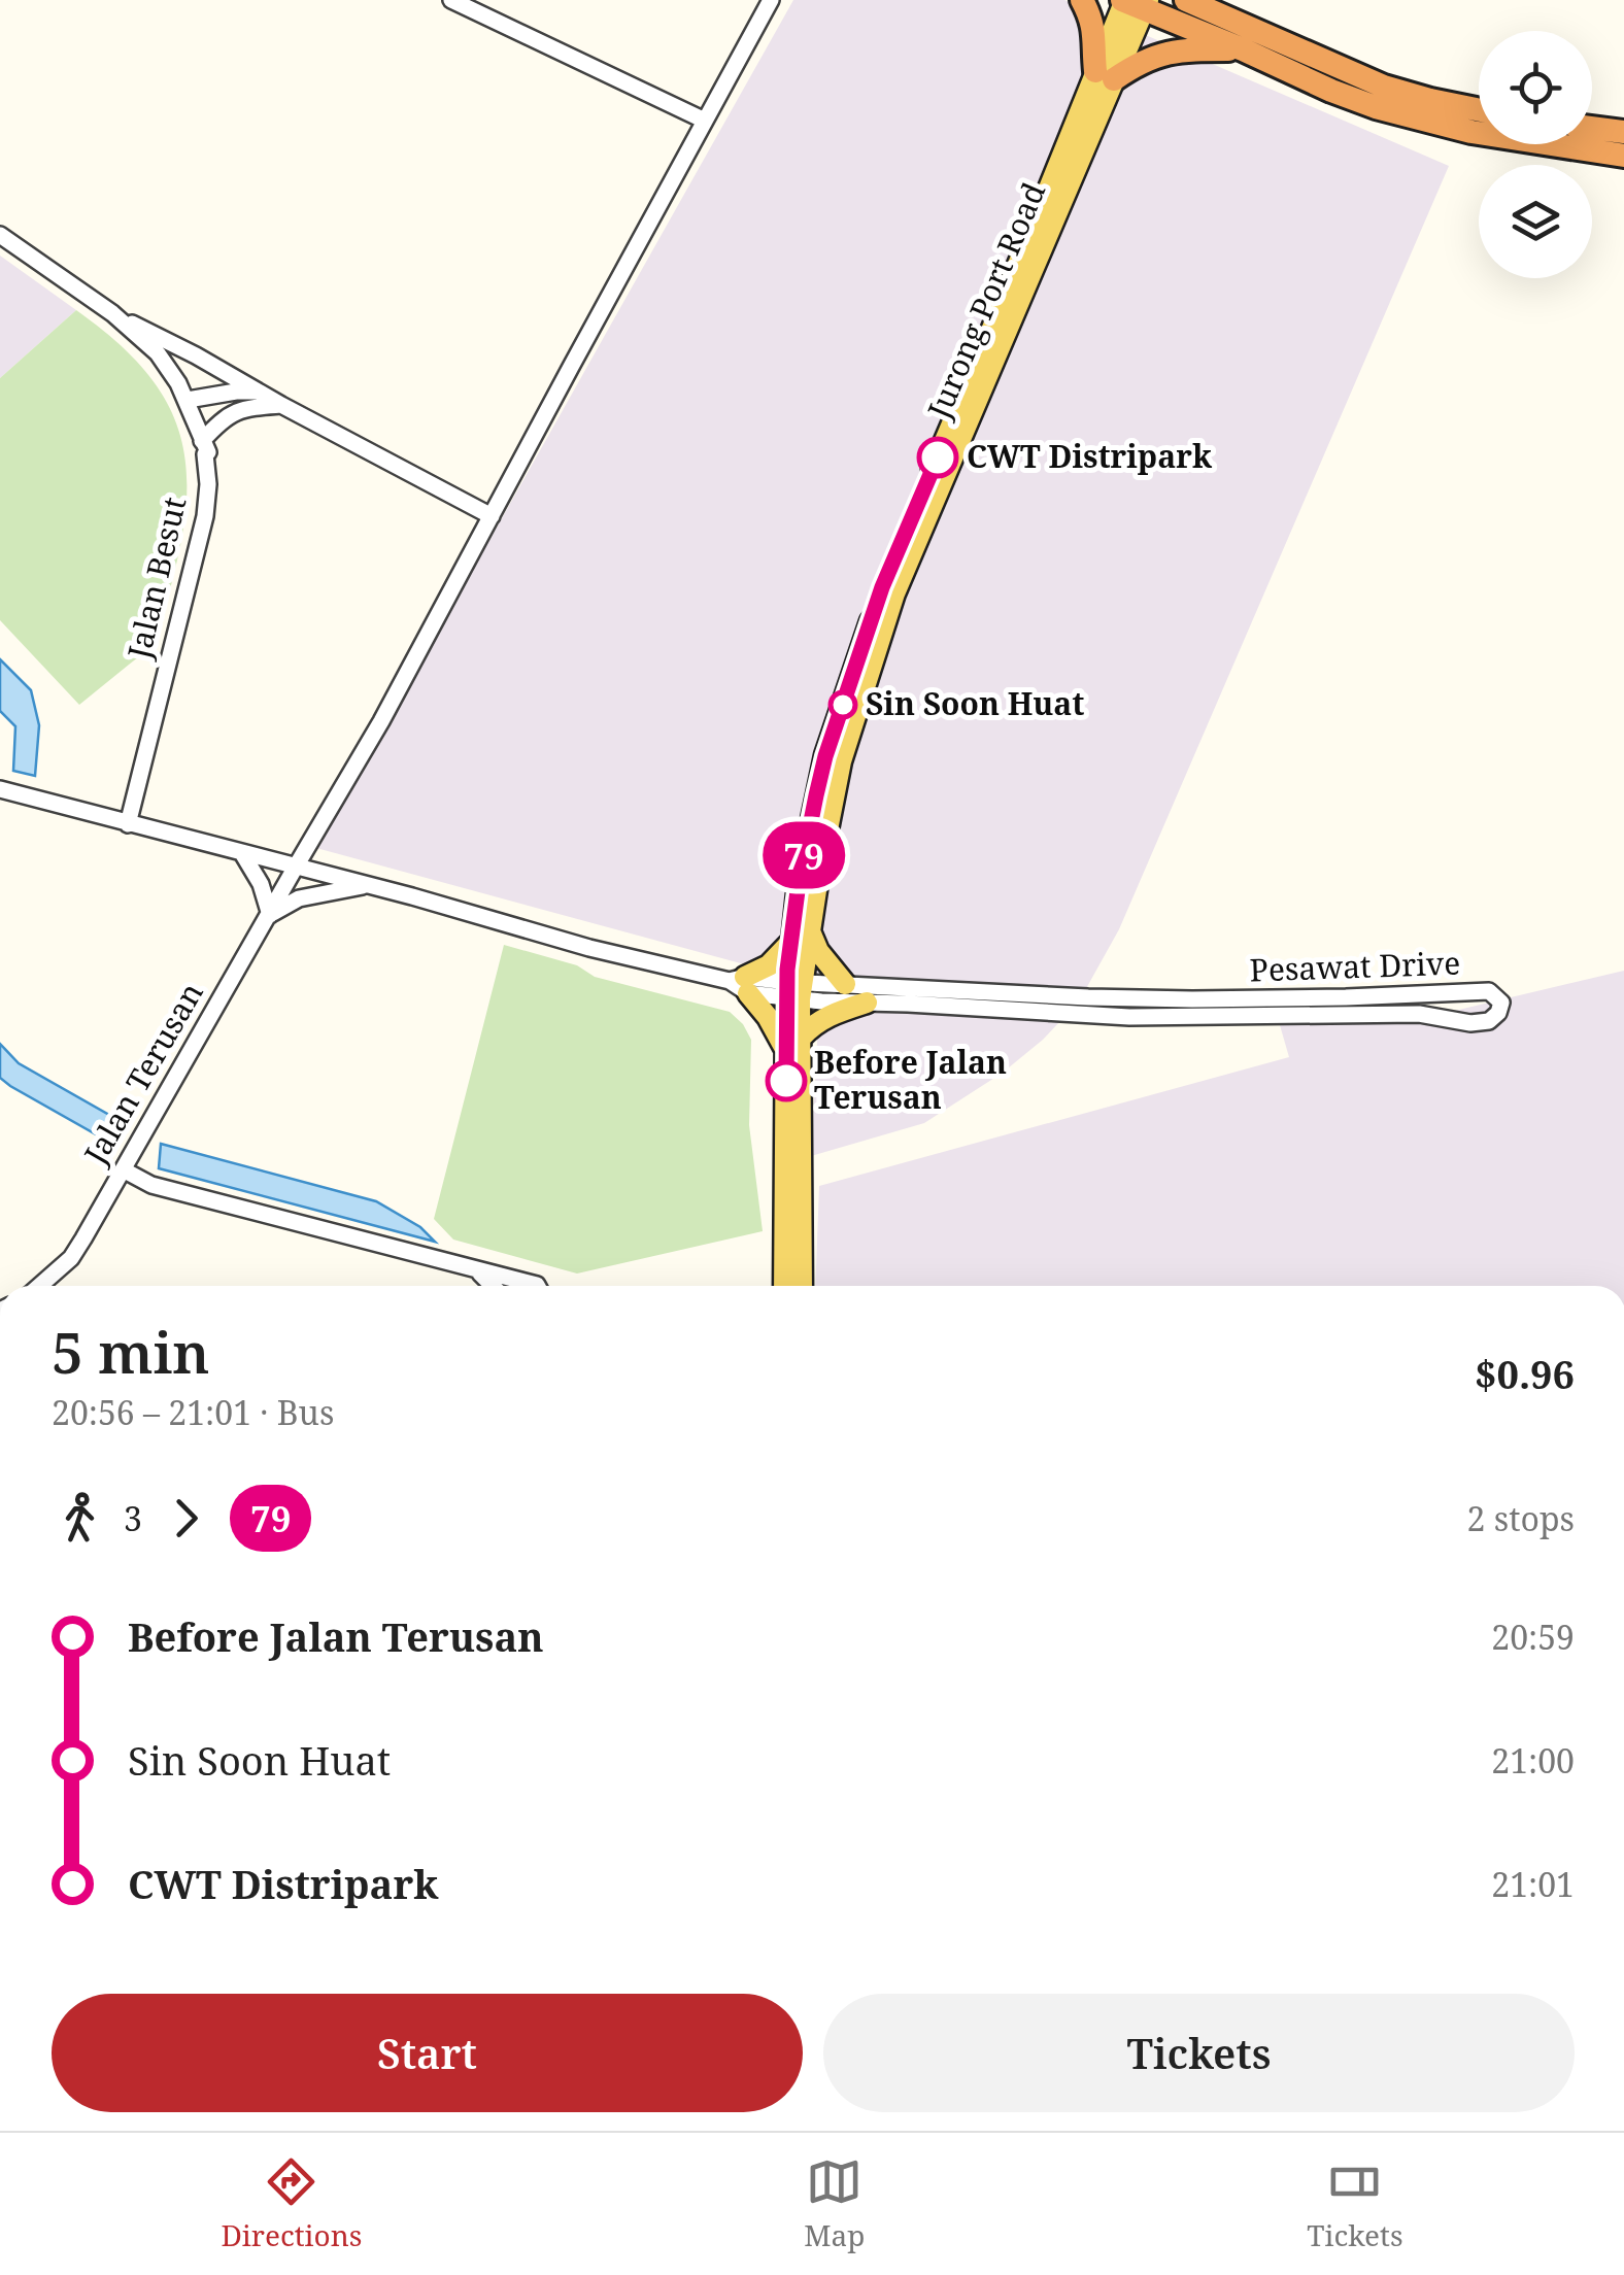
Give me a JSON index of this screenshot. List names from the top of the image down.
{
  "streets": {
    "main road": ["Jurong Port Road"],
    "street": ["Jalan Besut", "Pesawat Drive", "Jalan Terusan"]
  },
  "crossings": [
    ["Jurong Port Road", "Pesawat Drive"]
  ],
  "places": ["CWT Distripark", "Sin Soon Huat", "Before Jalan Terusan"],
  "lines": ["bus line 79"],
  "page": {
    "on_map": "79",
    "heading": ["5 min", "20:56 – 21:01 · Bus", "$0.96"],
    "legs": ["3", "79", "2 stops"],
    "list": [
      {
        "name": "Before Jalan Terusan",
        "value": "20:59"
      },
      {
        "name": "Sin Soon Huat",
        "value": "21:00"
      },
      {
        "name": "CWT Distripark",
        "value": "21:01"
      }
    ],
    "buttons": ["Start", "Tickets"],
    "tabs": ["Directions", "Map", "Tickets"]
  }
}
